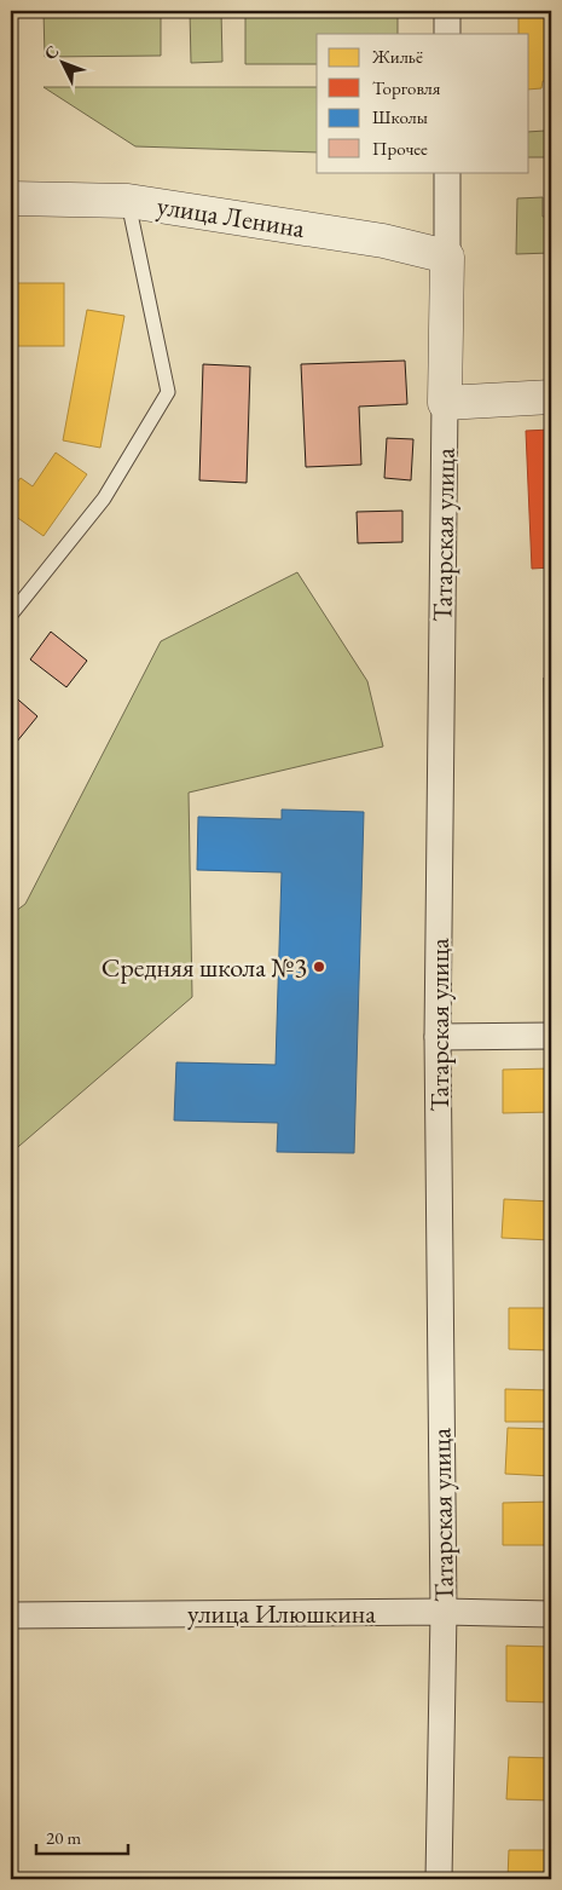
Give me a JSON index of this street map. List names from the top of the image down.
{
  "streets": {
    "street": ["улица Ленина", "Татарская улица", "улица Илюшкина"]
  },
  "crossings": [
    ["улица Ленина", "Татарская улица"],
    ["Татарская улица", "улица Илюшкина"]
  ],
  "places": ["Средняя школа №3"],
  "legend": [
    "Жильё",
    "Торговля",
    "Школы",
    "Прочее"
  ],
  "scale_bar": "20 m",
  "north": "top left"
}
